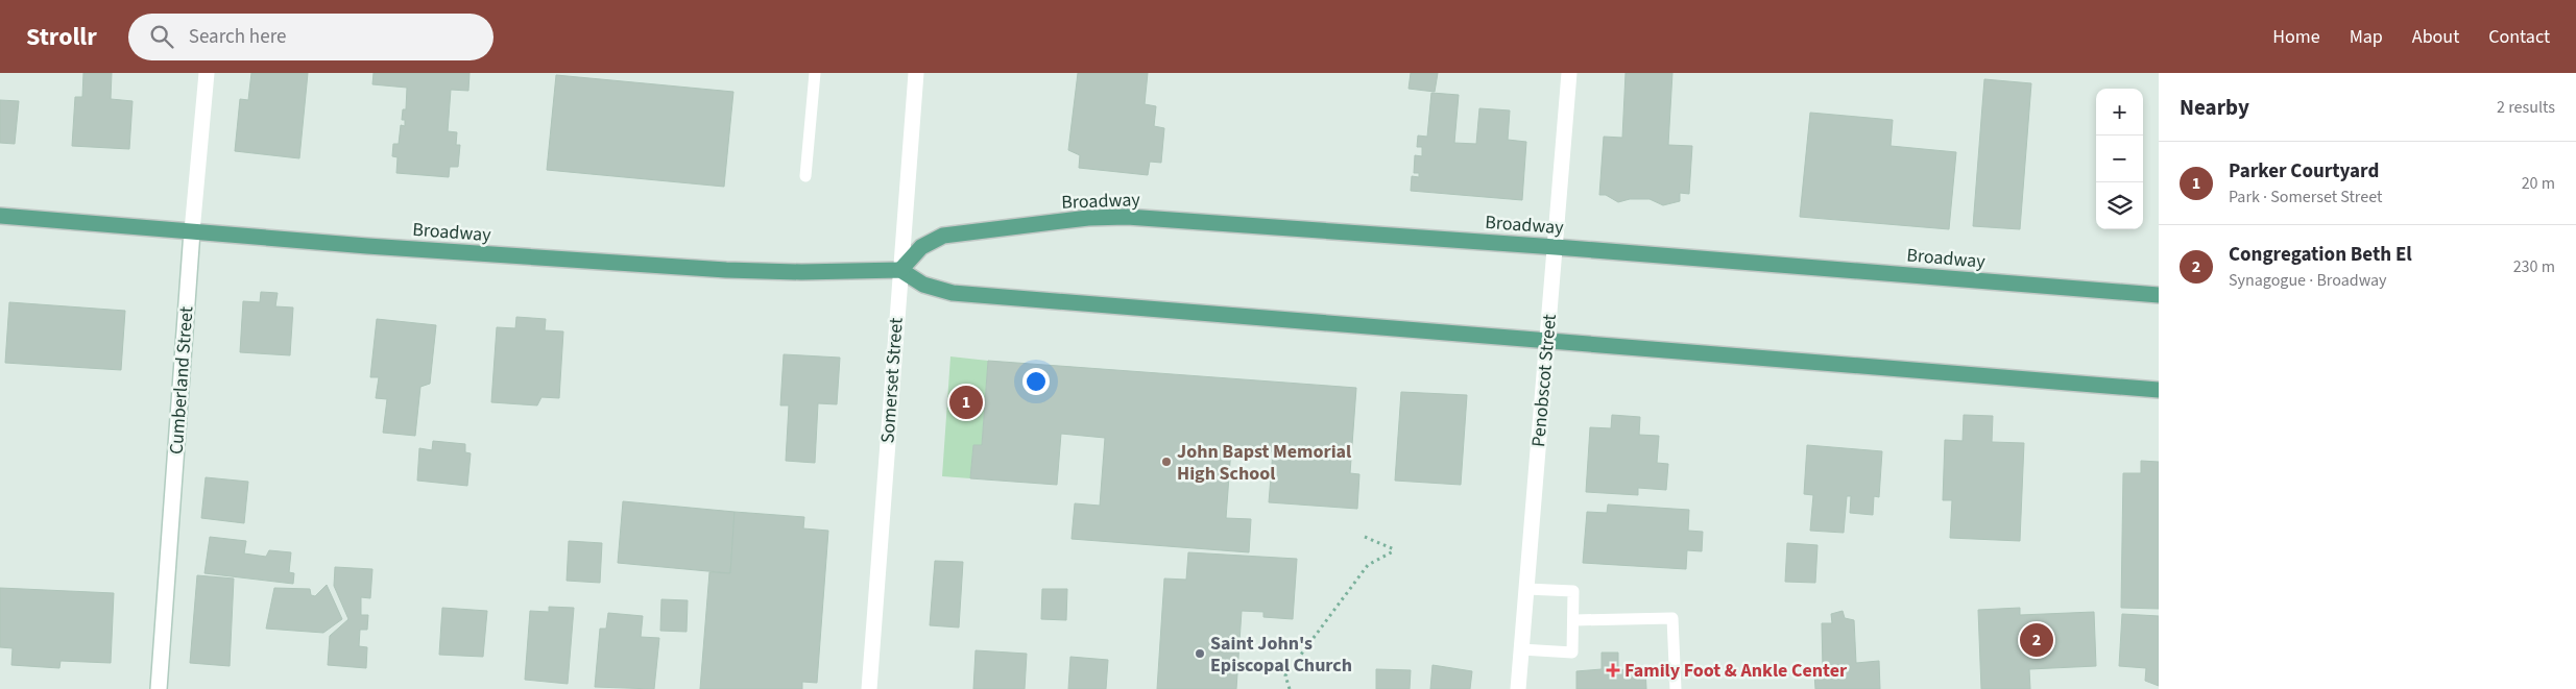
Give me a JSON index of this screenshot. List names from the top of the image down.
{
  "streets": {
    "main road": ["Broadway"],
    "street": ["Cumberland Street", "Somerset Street", "Penobscot Street"]
  },
  "crossings": [
    ["Broadway", "Cumberland Street"],
    ["Broadway", "Somerset Street"],
    ["Broadway", "Penobscot Street"]
  ],
  "places": {
    "other": ["John Bapst Memorial High School", "Saint John's Episcopal Church"],
    "health": ["Family Foot & Ankle Center"]
  },
  "page": {
    "header": "Strollr",
    "search": "Search here",
    "nav": [
      "Home",
      "Map",
      "About",
      "Contact"
    ],
    "heading": ["Nearby", "2 results"],
    "map_buttons": ["+", "−"],
    "list": [
      {
        "mark": "1",
        "name": "Parker Courtyard",
        "note": "Park · Somerset Street",
        "value": "20 m"
      },
      {
        "mark": "2",
        "name": "Congregation Beth El",
        "note": "Synagogue · Broadway",
        "value": "230 m"
      }
    ],
    "pins": ["1", "2"]
  }
}
